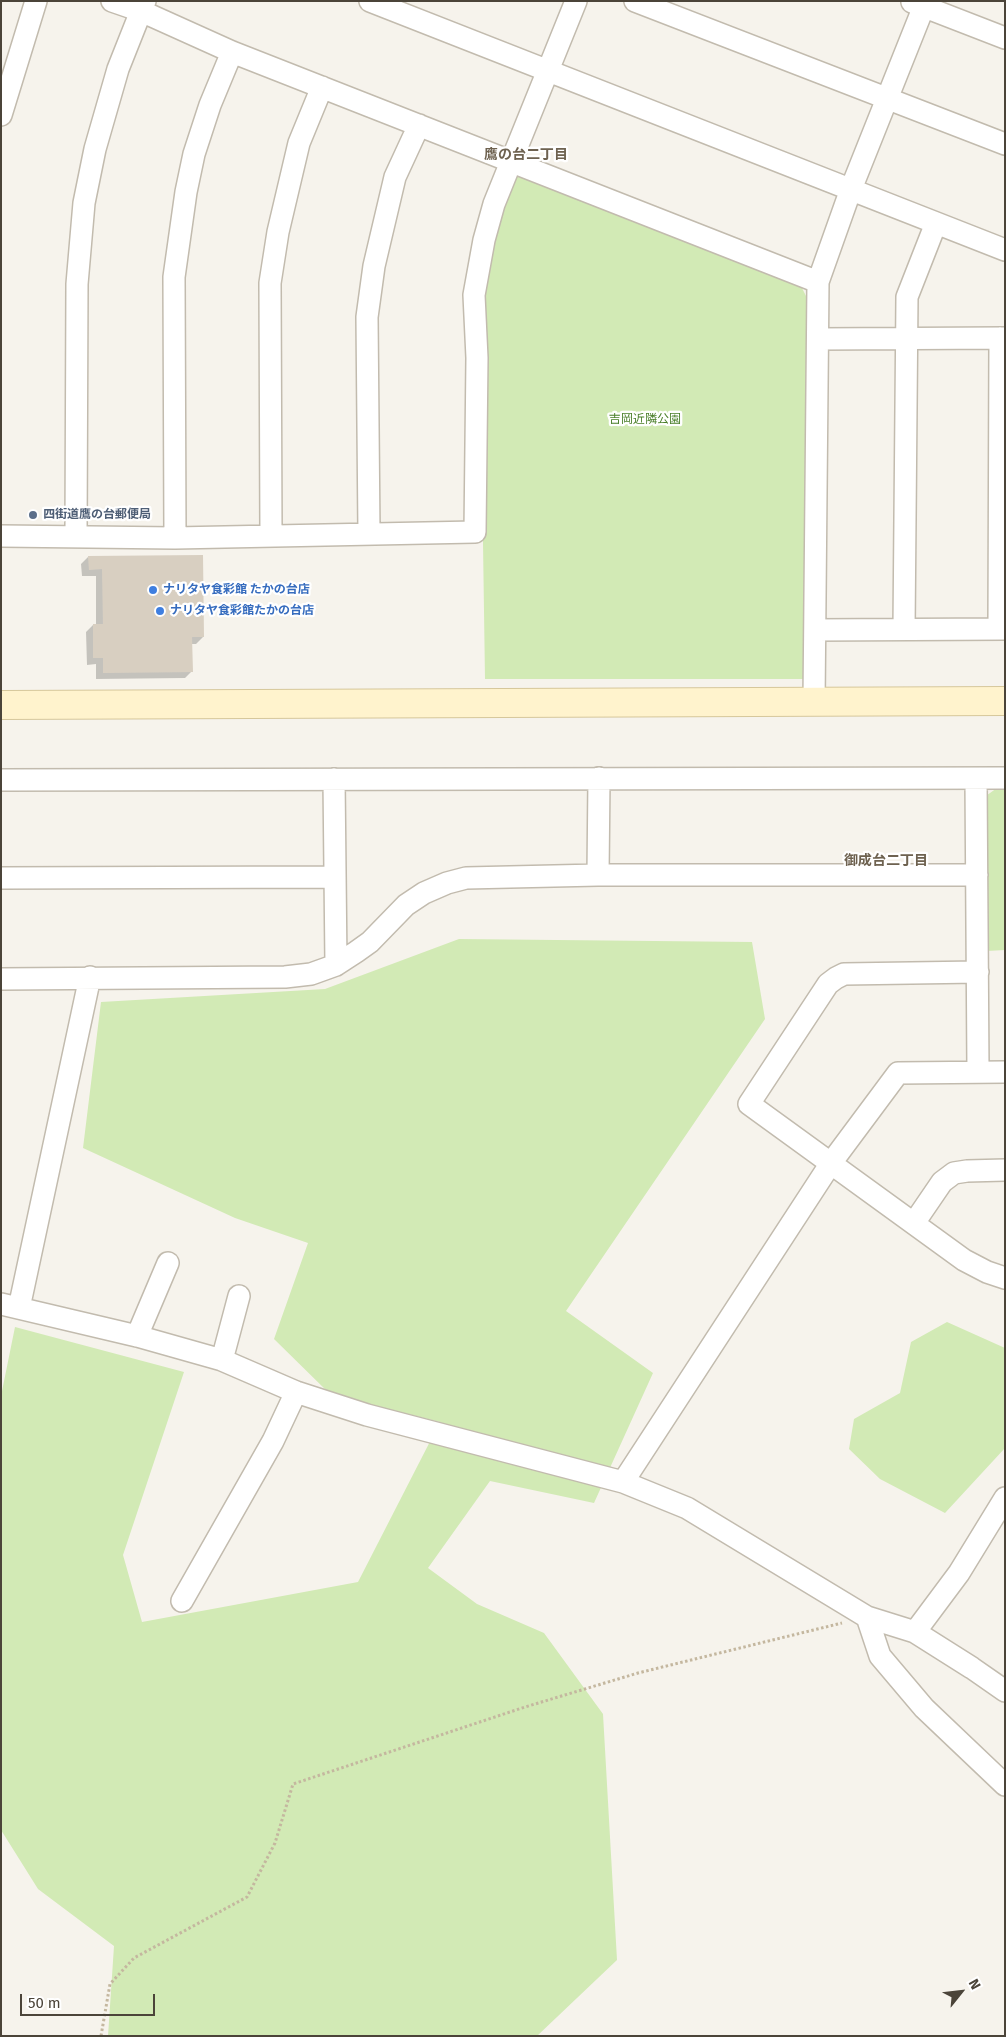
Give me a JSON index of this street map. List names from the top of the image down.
{
  "districts": ["鷹の台二丁目", "御成台二丁目"],
  "parks": ["吉岡近隣公園"],
  "places": ["四街道鷹の台郵便局", "ナリタヤ食彩館 たかの台店", "ナリタヤ食彩館たかの台店"],
  "scale_bar": "50 m",
  "north": "top right"
}
